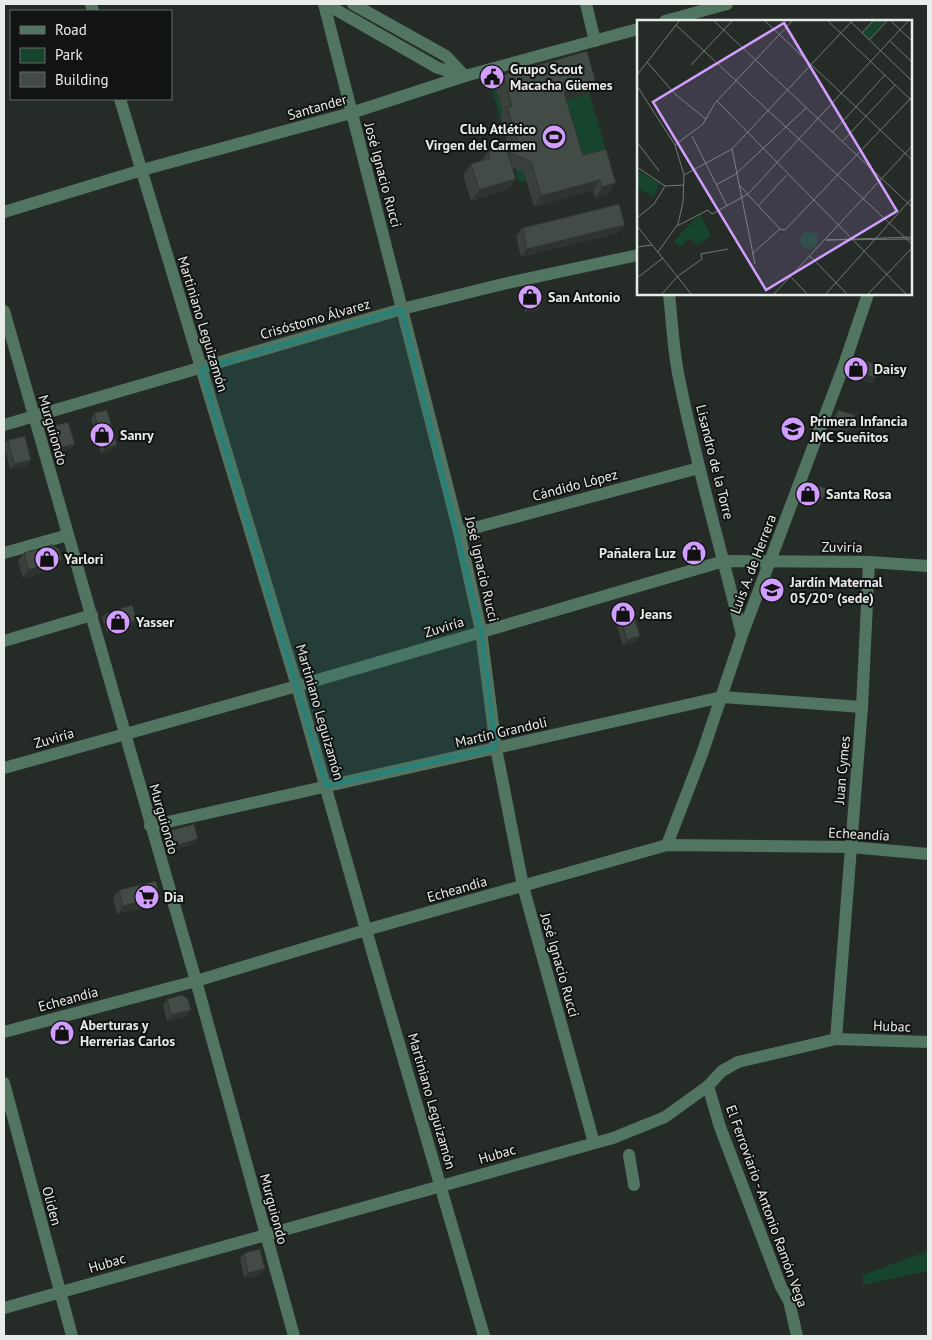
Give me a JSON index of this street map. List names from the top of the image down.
{
  "streets": {
    "street": [
      "Santander",
      "José Ignacio Rucci",
      "Crisóstomo Álvarez",
      "Martiniano Leguizamón",
      "Murguiondo",
      "Lisandro de la Torre",
      "Cándido López",
      "Zuviría",
      "Luis A. de Herrera",
      "Martín Grandoli",
      "Juan Cymes",
      "Echeandía",
      "Hubac",
      "Oliden",
      "El Ferroviario - Antonio Ramón Vega"
    ]
  },
  "crossings": [
    ["Santander", "José Ignacio Rucci"],
    ["Santander", "Martiniano Leguizamón"],
    ["José Ignacio Rucci", "Crisóstomo Álvarez"],
    ["José Ignacio Rucci", "Cándido López"],
    ["José Ignacio Rucci", "Zuviría"],
    ["José Ignacio Rucci", "Martín Grandoli"],
    ["José Ignacio Rucci", "Echeandía"],
    ["José Ignacio Rucci", "Hubac"],
    ["Crisóstomo Álvarez", "Martiniano Leguizamón"],
    ["Crisóstomo Álvarez", "Murguiondo"],
    ["Martiniano Leguizamón", "Zuviría"],
    ["Martiniano Leguizamón", "Martín Grandoli"],
    ["Martiniano Leguizamón", "Echeandía"],
    ["Martiniano Leguizamón", "Hubac"],
    ["Murguiondo", "Zuviría"],
    ["Murguiondo", "Martín Grandoli"],
    ["Murguiondo", "Echeandía"],
    ["Murguiondo", "Hubac"],
    ["Lisandro de la Torre", "Cándido López"],
    ["Lisandro de la Torre", "Zuviría"],
    ["Lisandro de la Torre", "Luis A. de Herrera"],
    ["Zuviría", "Luis A. de Herrera"],
    ["Zuviría", "Juan Cymes"],
    ["Luis A. de Herrera", "Martín Grandoli"],
    ["Luis A. de Herrera", "Echeandía"],
    ["Martín Grandoli", "Juan Cymes"],
    ["Juan Cymes", "Echeandía"],
    ["Juan Cymes", "Hubac"],
    ["Hubac", "Oliden"],
    ["Hubac", "El Ferroviario - Antonio Ramón Vega"]
  ],
  "places": {
    "public building": ["Grupo Scout Macacha Güemes"],
    "sports": ["Club Atlético Virgen del Carmen"],
    "shop": [
      "San Antonio",
      "Daisy",
      "Sanry",
      "Santa Rosa",
      "Pañalera Luz",
      "Yarlori",
      "Jeans",
      "Yasser",
      "Aberturas y Herrerias Carlos"
    ],
    "school or university": ["Primera Infancia JMC Sueñitos", "Jardín Maternal 05/20° (sede)"],
    "supermarket": ["Dia"]
  },
  "legend": ["Road", "Park", "Building"]
}
